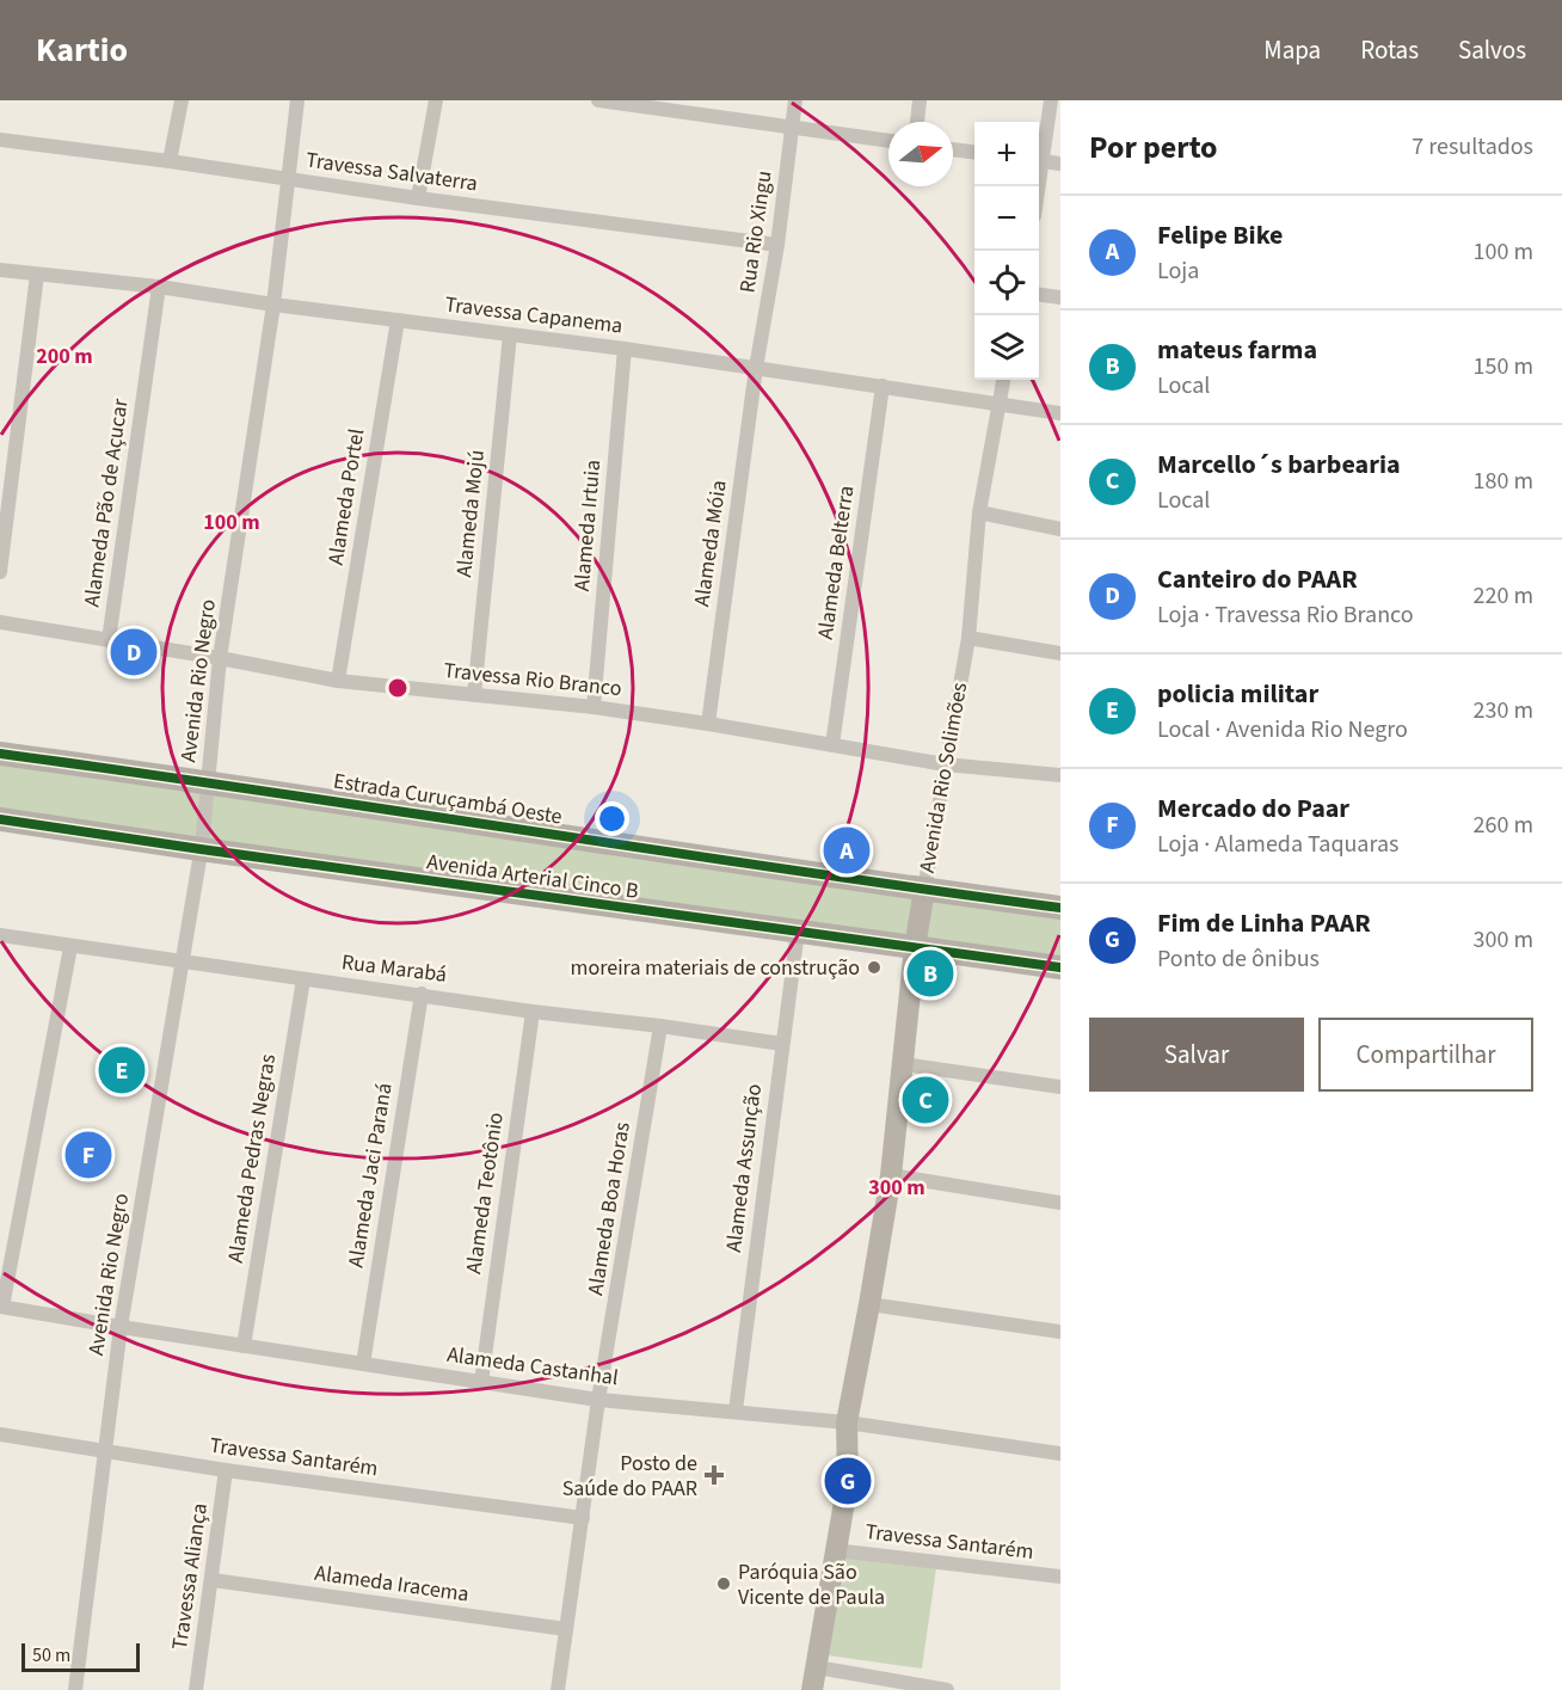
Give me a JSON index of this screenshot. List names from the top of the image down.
{
  "streets": {
    "main road": ["Avenida Rio Solimões", "Estrada Curuçambá Oeste", "Avenida Arterial Cinco B"],
    "street": [
      "Travessa Salvaterra",
      "Rua Rio Xingu",
      "Travessa Capanema",
      "Alameda Portel",
      "Alameda Pão de Açucar",
      "Alameda Mojú",
      "Alameda Irtuia",
      "Alameda Móia",
      "Alameda Belterra",
      "Travessa Rio Branco",
      "Avenida Rio Negro",
      "Rua Marabá",
      "Alameda Pedras Negras",
      "Alameda Assunção",
      "Alameda Jaci Paraná",
      "Alameda Teotônio",
      "Alameda Boa Horas",
      "Alameda Castanhal",
      "Travessa Santarém",
      "Travessa Aliança",
      "Alameda Iracema"
    ]
  },
  "crossings": [
    ["Travessa Salvaterra", "Rua Rio Xingu"],
    ["Travessa Salvaterra", "Avenida Rio Negro"],
    ["Rua Rio Xingu", "Travessa Capanema"],
    ["Rua Rio Xingu", "Alameda Móia"],
    ["Travessa Capanema", "Alameda Portel"],
    ["Travessa Capanema", "Alameda Pão de Açucar"],
    ["Travessa Capanema", "Alameda Mojú"],
    ["Travessa Capanema", "Alameda Irtuia"],
    ["Travessa Capanema", "Alameda Móia"],
    ["Travessa Capanema", "Alameda Belterra"],
    ["Travessa Capanema", "Avenida Rio Negro"],
    ["Travessa Capanema", "Avenida Rio Solimões"],
    ["Alameda Portel", "Travessa Rio Branco"],
    ["Alameda Pão de Açucar", "Travessa Rio Branco"],
    ["Alameda Mojú", "Travessa Rio Branco"],
    ["Alameda Irtuia", "Travessa Rio Branco"],
    ["Alameda Móia", "Travessa Rio Branco"],
    ["Alameda Belterra", "Travessa Rio Branco"],
    ["Travessa Rio Branco", "Avenida Rio Negro"],
    ["Travessa Rio Branco", "Avenida Rio Solimões"],
    ["Avenida Rio Negro", "Estrada Curuçambá Oeste"],
    ["Avenida Rio Negro", "Avenida Arterial Cinco B"],
    ["Avenida Rio Negro", "Rua Marabá"],
    ["Avenida Rio Negro", "Alameda Castanhal"],
    ["Avenida Rio Negro", "Travessa Santarém"],
    ["Avenida Rio Solimões", "Estrada Curuçambá Oeste"],
    ["Avenida Rio Solimões", "Avenida Arterial Cinco B"],
    ["Avenida Rio Solimões", "Alameda Castanhal"],
    ["Avenida Rio Solimões", "Travessa Santarém"],
    ["Avenida Arterial Cinco B", "Alameda Assunção"],
    ["Rua Marabá", "Alameda Pedras Negras"],
    ["Rua Marabá", "Alameda Assunção"],
    ["Rua Marabá", "Alameda Jaci Paraná"],
    ["Rua Marabá", "Alameda Teotônio"],
    ["Rua Marabá", "Alameda Boa Horas"],
    ["Alameda Pedras Negras", "Alameda Castanhal"],
    ["Alameda Assunção", "Alameda Castanhal"],
    ["Alameda Jaci Paraná", "Alameda Castanhal"],
    ["Alameda Teotônio", "Alameda Castanhal"],
    ["Alameda Boa Horas", "Alameda Castanhal"],
    ["Alameda Boa Horas", "Travessa Santarém"],
    ["Alameda Boa Horas", "Alameda Iracema"],
    ["Travessa Santarém", "Travessa Aliança"],
    ["Travessa Aliança", "Alameda Iracema"]
  ],
  "places": {
    "other": ["moreira materiais de construção", "Paróquia São Vicente de Paula"],
    "health": ["Posto de Saúde do PAAR"]
  },
  "scale_bar": "50 m",
  "north": "right",
  "page": {
    "header": "Kartio",
    "nav": ["Mapa", "Rotas", "Salvos"],
    "heading": ["Por perto", "7 resultados"],
    "map_buttons": ["+", "−"],
    "list": [
      {
        "mark": "A",
        "name": "Felipe Bike",
        "note": "Loja",
        "value": "100 m"
      },
      {
        "mark": "B",
        "name": "mateus farma",
        "note": "Local",
        "value": "150 m"
      },
      {
        "mark": "C",
        "name": "Marcello´s barbearia",
        "note": "Local",
        "value": "180 m"
      },
      {
        "mark": "D",
        "name": "Canteiro do PAAR",
        "note": "Loja · Travessa Rio Branco",
        "value": "220 m"
      },
      {
        "mark": "E",
        "name": "policia militar",
        "note": "Local · Avenida Rio Negro",
        "value": "230 m"
      },
      {
        "mark": "F",
        "name": "Mercado do Paar",
        "note": "Loja · Alameda Taquaras",
        "value": "260 m"
      },
      {
        "mark": "G",
        "name": "Fim de Linha PAAR",
        "note": "Ponto de ônibus",
        "value": "300 m"
      }
    ],
    "pins": [
      "D",
      "A",
      "B",
      "E",
      "C",
      "F",
      "G"
    ],
    "buttons": ["Salvar", "Compartilhar"],
    "scale": "50 m"
  },
  "rings": ["200 m", "100 m", "300 m"]
}
